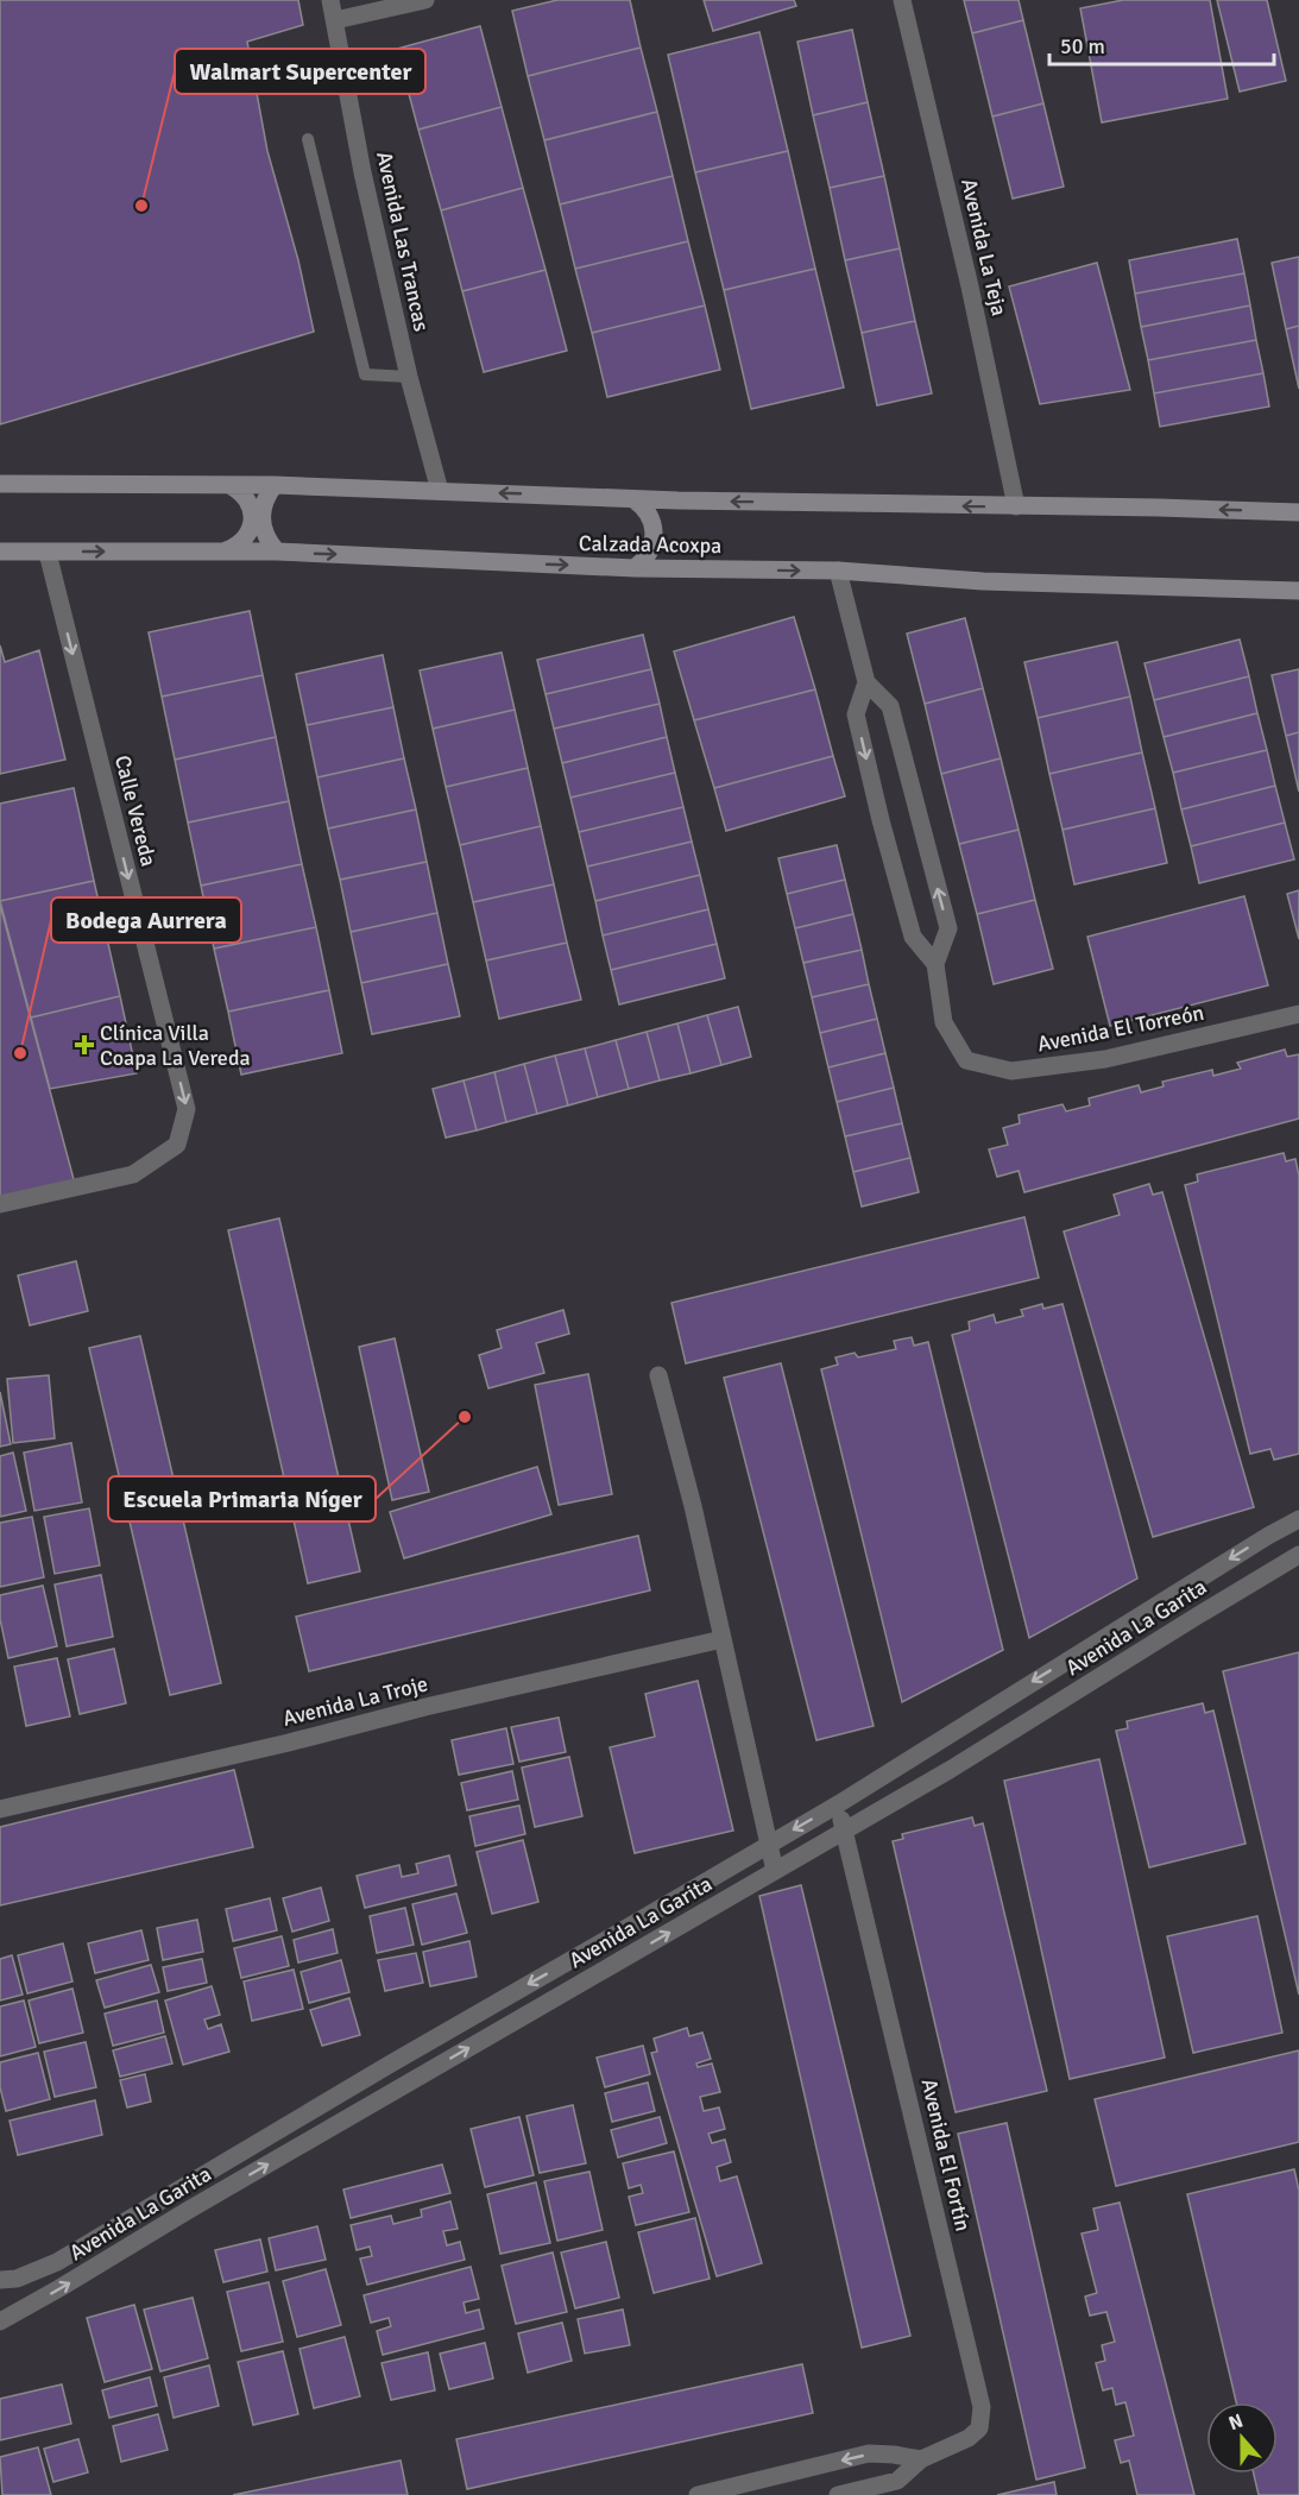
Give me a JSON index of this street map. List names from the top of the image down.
{
  "streets": {
    "main road": ["Calzada Acoxpa"],
    "street": [
      "Avenida Las Trancas",
      "Avenida La Teja",
      "Calle Vereda",
      "Avenida El Torreón",
      "Avenida La Garita",
      "Avenida La Troje",
      "Avenida El Fortín"
    ]
  },
  "crossings": [
    ["Avenida Las Trancas", "Calzada Acoxpa"],
    ["Avenida La Teja", "Calzada Acoxpa"],
    ["Calzada Acoxpa", "Calle Vereda"],
    ["Calzada Acoxpa", "Avenida El Torreón"],
    ["Avenida La Garita", "Avenida El Fortín"]
  ],
  "one_way": ["Calle Vereda"],
  "places": {
    "other": ["Walmart Supercenter", "Bodega Aurrera", "Escuela Primaria Níger"],
    "health": ["Clínica Villa Coapa La Vereda"]
  },
  "scale_bar": "50 m",
  "north": "top"
}
